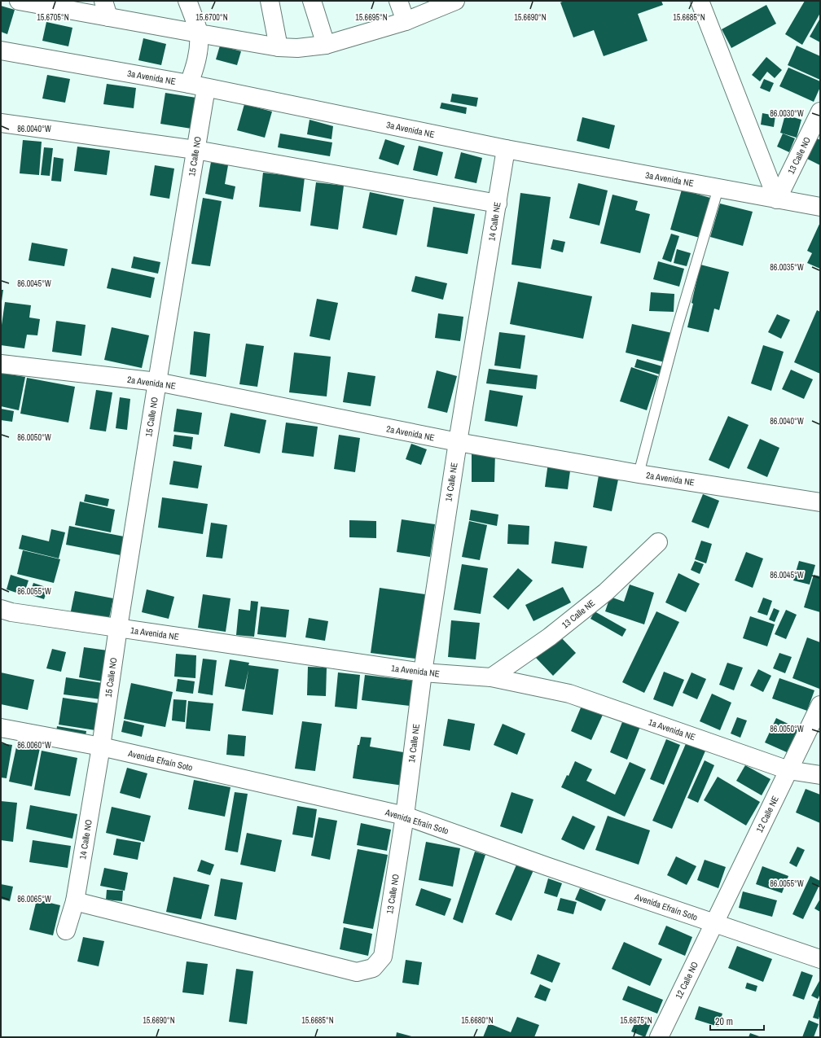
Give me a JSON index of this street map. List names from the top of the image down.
{
  "streets": {
    "street": [
      "3a Avenida NE",
      "13 Calle NO",
      "15 Calle NO",
      "14 Calle NE",
      "2a Avenida NE",
      "13 Calle NE",
      "1a Avenida NE",
      "Avenida Efraín Soto",
      "12 Calle NE",
      "14 Calle NO",
      "12 Calle NO"
    ]
  },
  "crossings": [
    ["3a Avenida NE", "13 Calle NO"],
    ["3a Avenida NE", "15 Calle NO"],
    ["3a Avenida NE", "14 Calle NE"],
    ["13 Calle NO", "14 Calle NE"],
    ["13 Calle NO", "Avenida Efraín Soto"],
    ["13 Calle NO", "14 Calle NO"],
    ["15 Calle NO", "2a Avenida NE"],
    ["15 Calle NO", "1a Avenida NE"],
    ["15 Calle NO", "Avenida Efraín Soto"],
    ["15 Calle NO", "14 Calle NO"],
    ["14 Calle NE", "2a Avenida NE"],
    ["14 Calle NE", "1a Avenida NE"],
    ["14 Calle NE", "Avenida Efraín Soto"],
    ["13 Calle NE", "1a Avenida NE"],
    ["1a Avenida NE", "12 Calle NE"],
    ["Avenida Efraín Soto", "12 Calle NE"],
    ["Avenida Efraín Soto", "14 Calle NO"],
    ["Avenida Efraín Soto", "12 Calle NO"],
    ["12 Calle NE", "12 Calle NO"]
  ],
  "scale_bar": "20 m",
  "coordinates": [
    "15.6705°N",
    "15.6700°N",
    "15.6695°N",
    "15.6690°N",
    "15.6685°N",
    "86.0030°W",
    "86.0040°W",
    "86.0035°W",
    "86.0045°W",
    "86.0050°W",
    "86.0055°W",
    "86.0060°W",
    "86.0065°W",
    "15.6680°N",
    "15.6675°N"
  ]
}
